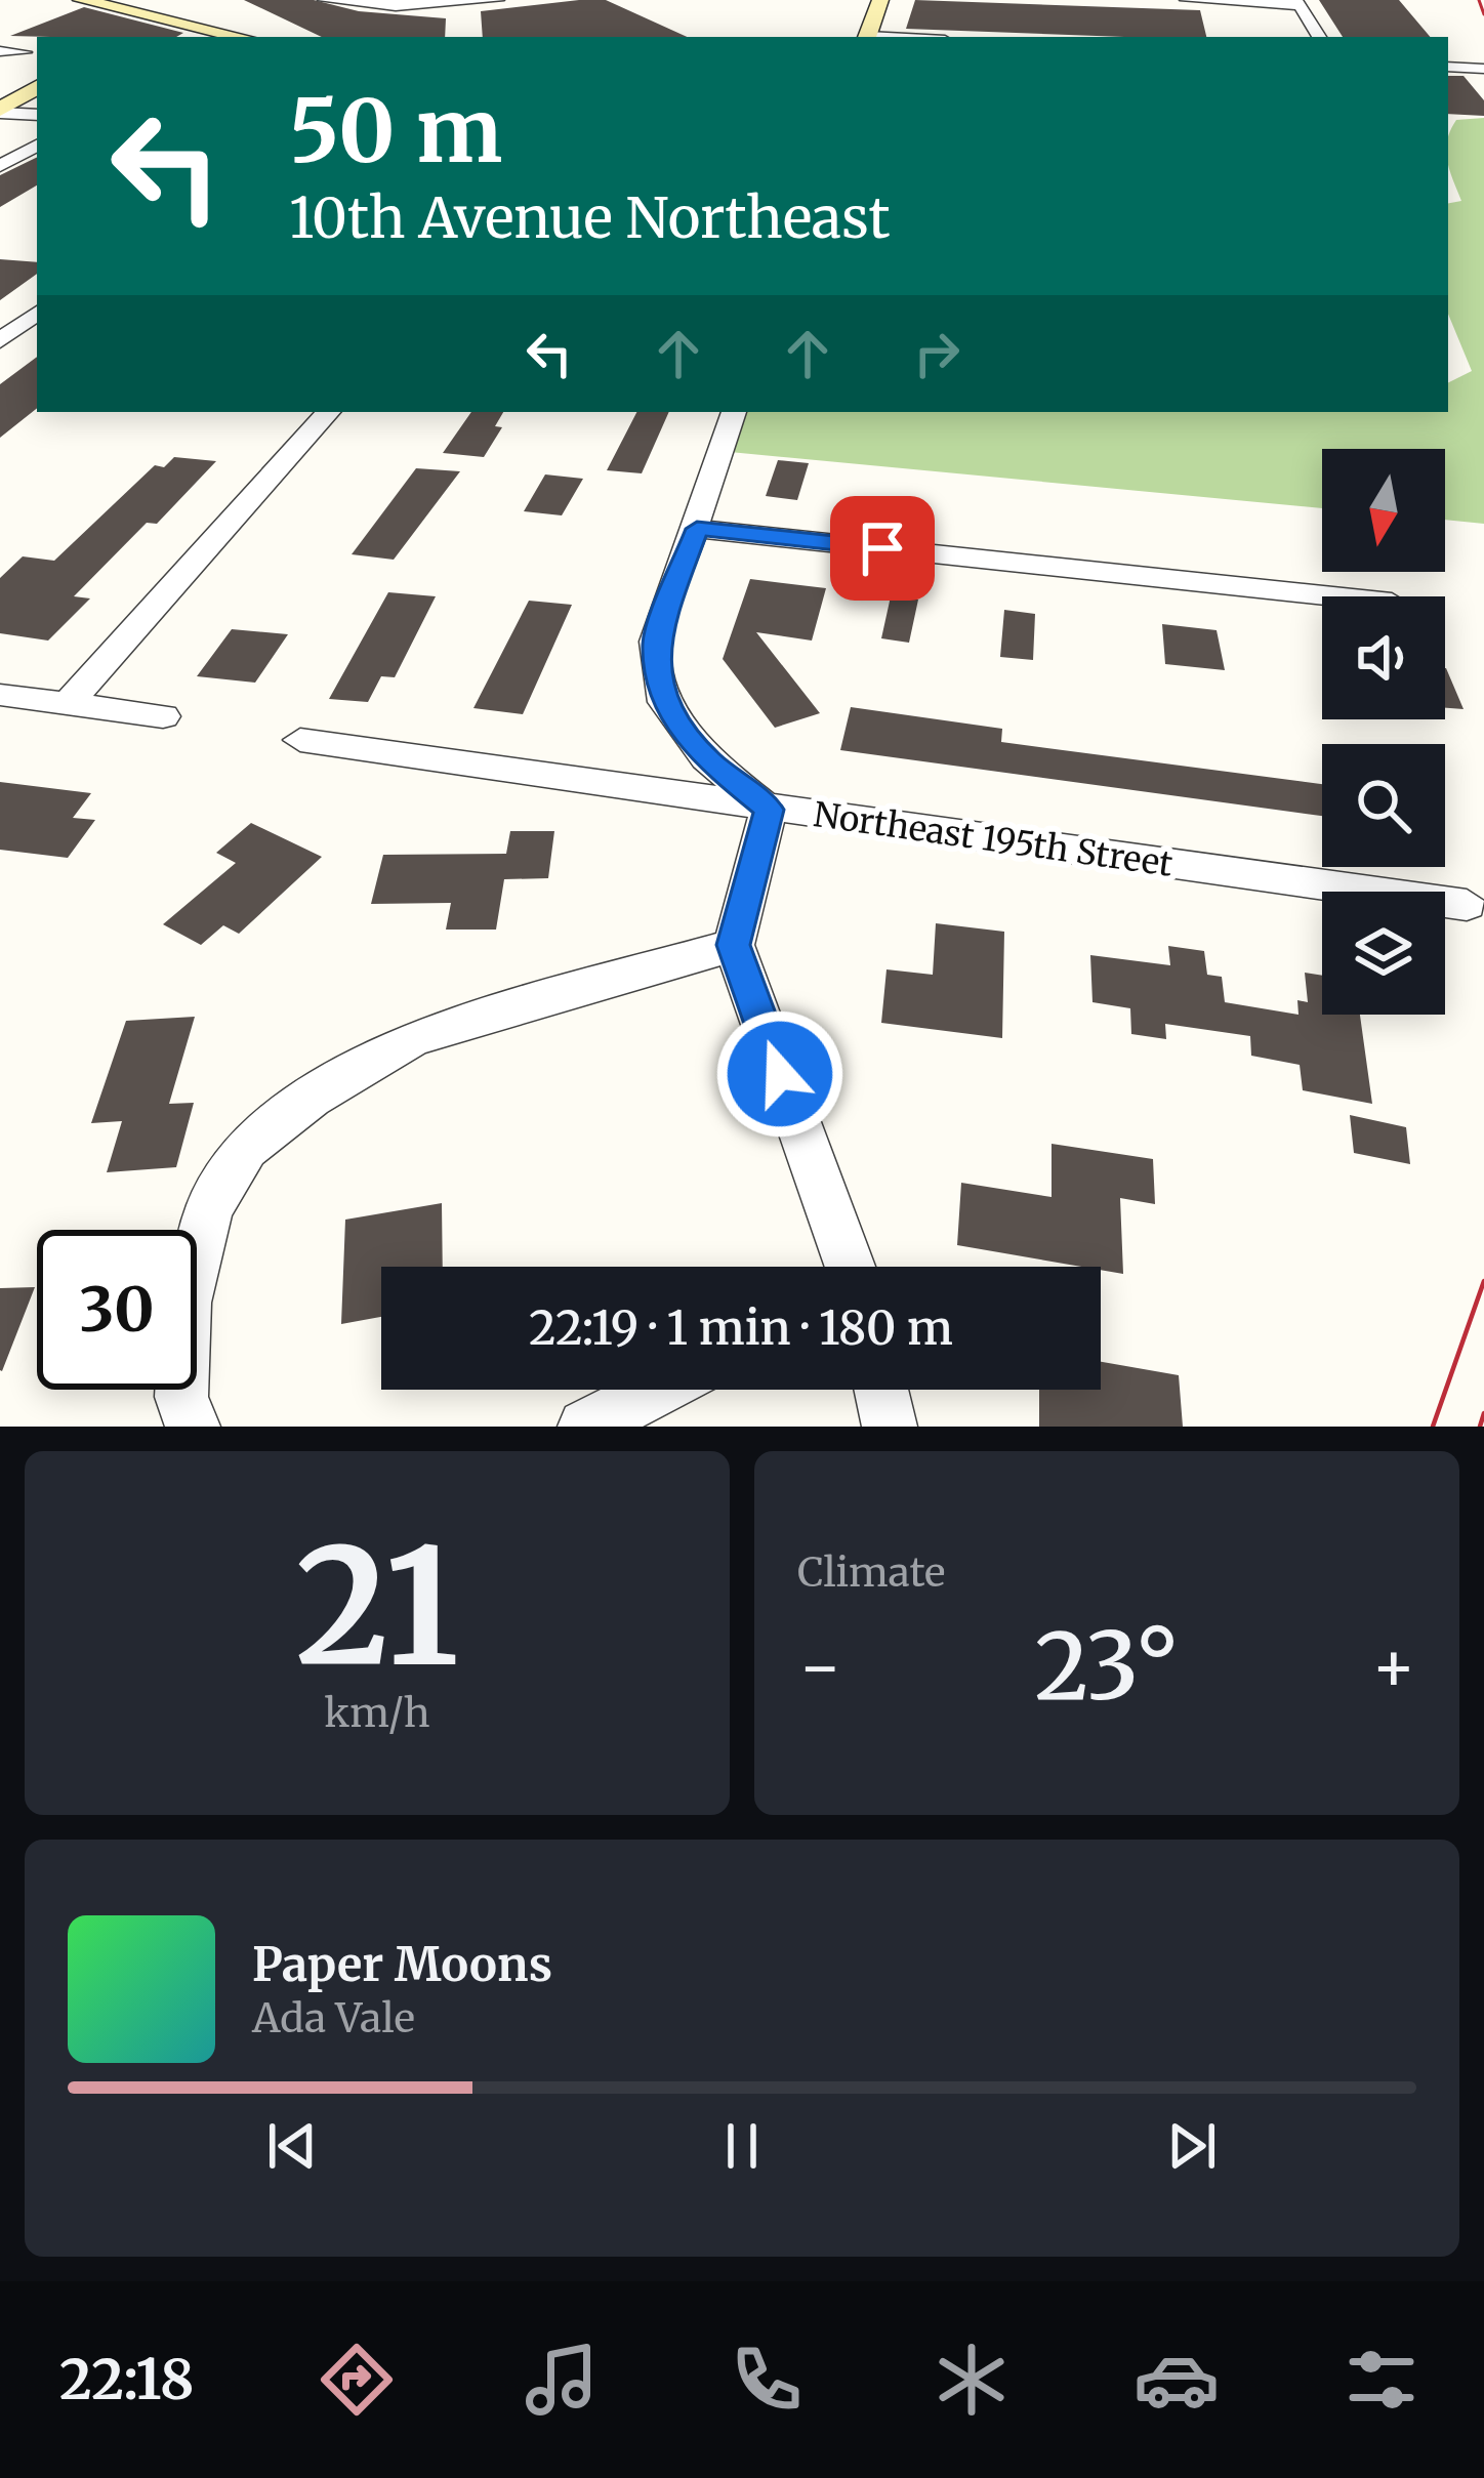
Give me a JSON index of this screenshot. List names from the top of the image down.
{
  "streets": {
    "street": ["Northeast 195th Street"]
  },
  "north": "bottom",
  "page": {
    "turn": ["50 m", "10th Avenue Northeast"],
    "limit": "30",
    "trip": "22:19 · 1 min · 180 m",
    "tile": [
      ["21", "km/h"],
      "Climate"
    ],
    "heat": ["−", "23°", "+"],
    "song": ["Paper Moons", "Ada Vale"],
    "tabs": "22:18"
  }
}
